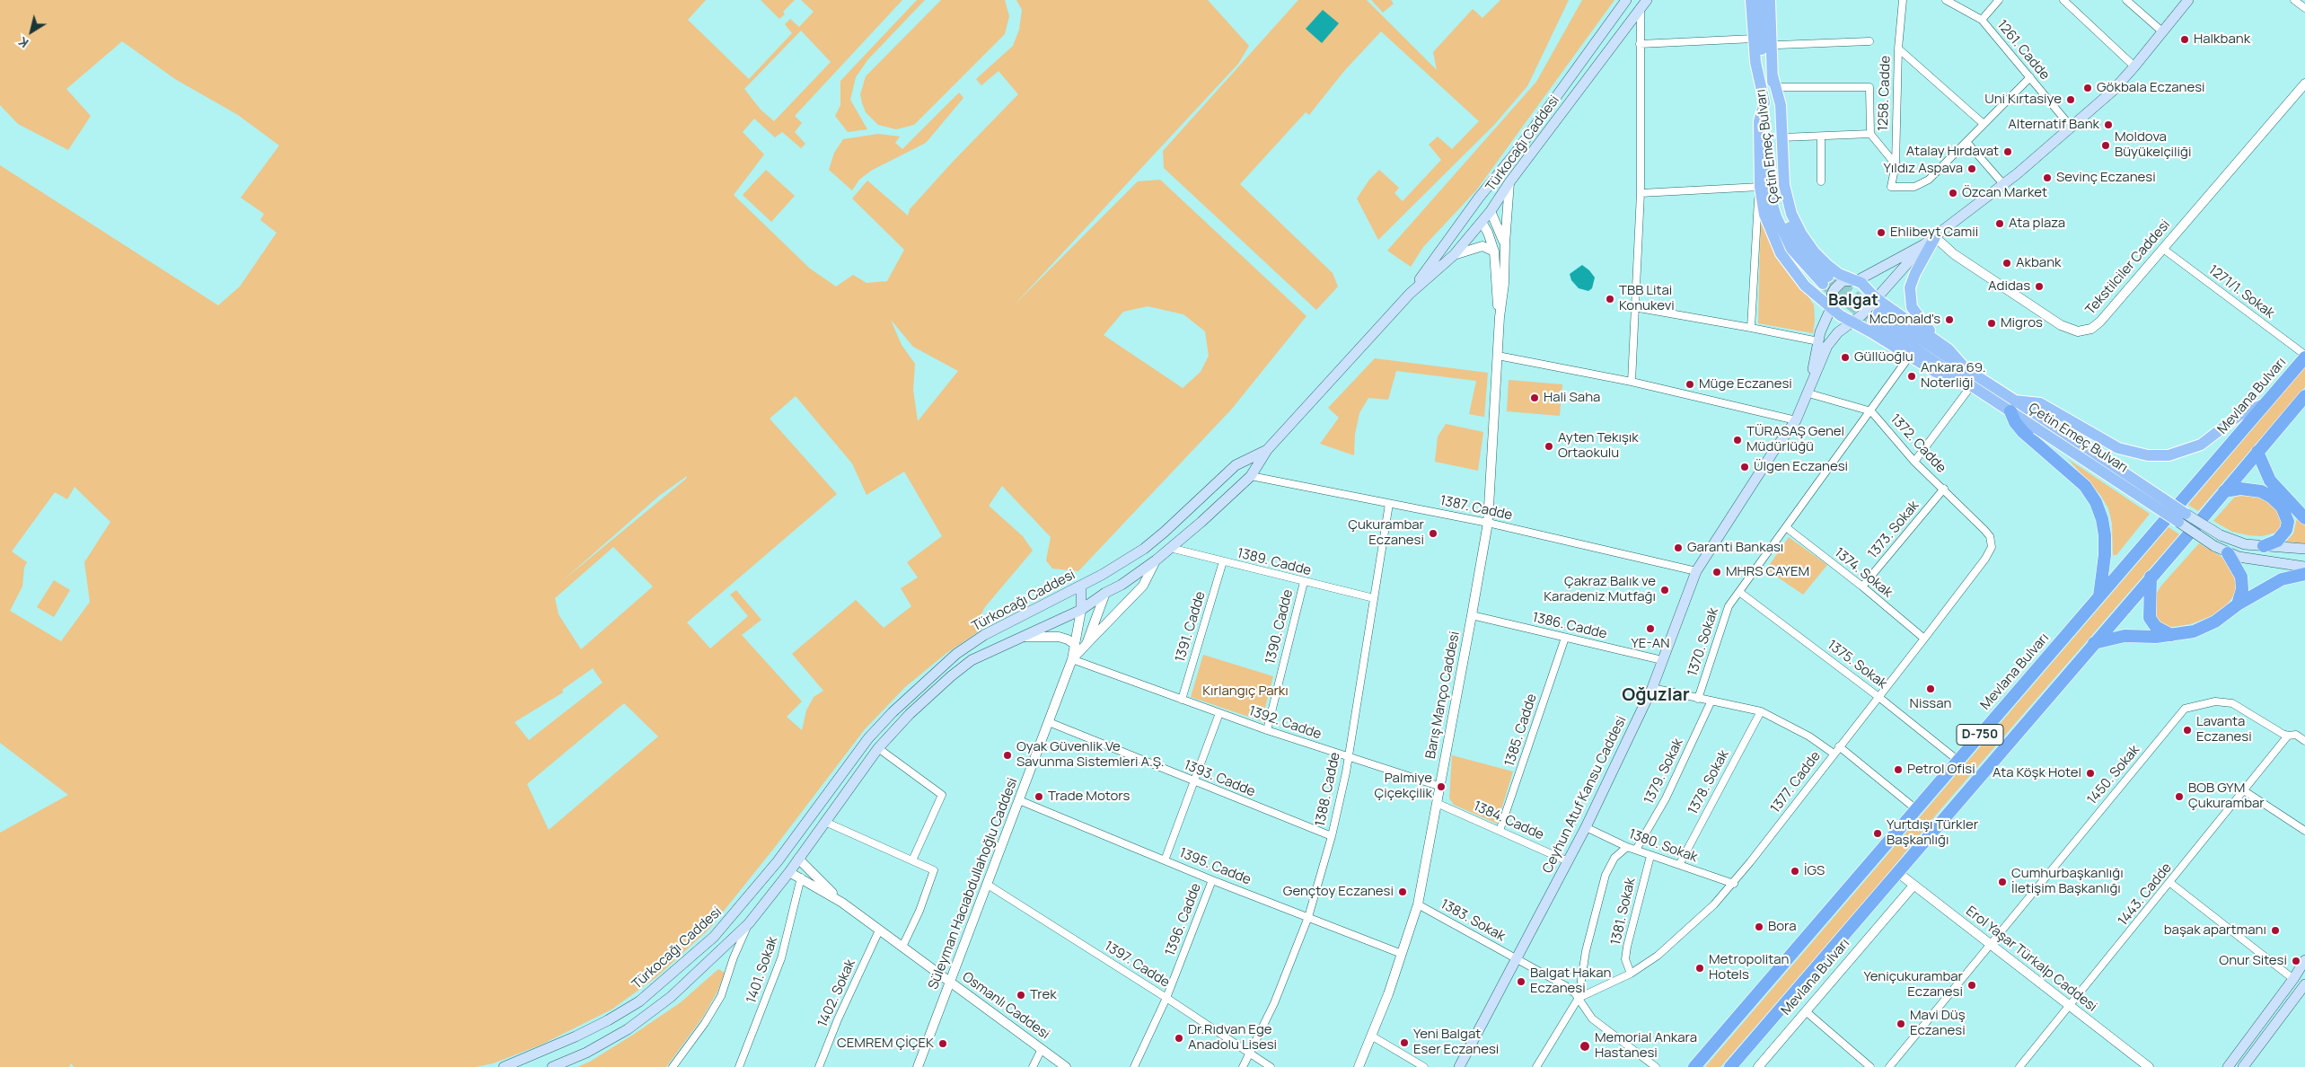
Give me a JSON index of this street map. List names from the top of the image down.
{
  "streets": {
    "highway": ["Mevlana Bulvarı", "D-750"],
    "main road": ["Türkocağı Caddesi", "Çetin Emeç Bulvarı", "Ceyhun Atuf Kansu Caddesi"],
    "street": [
      "1261. Cadde",
      "1258. Cadde",
      "Tekstilciler Caddesi",
      "1271/1. Sokak",
      "1372. Cadde",
      "1387. Cadde",
      "1373. Sokak",
      "1389. Cadde",
      "1374. Sokak",
      "1386. Cadde",
      "1391. Cadde",
      "1390. Cadde",
      "1370. Sokak",
      "1375. Sokak",
      "Barış Manço Caddesi",
      "1392. Cadde",
      "1385. Cadde",
      "1379. Sokak",
      "1450. Sokak",
      "1393. Cadde",
      "1378. Sokak",
      "1377. Cadde",
      "1388. Cadde",
      "1384. Cadde",
      "1380. Sokak",
      "1395. Cadde",
      "Süleyman Hacıabdullahoğlu Caddesi",
      "1443. Cadde",
      "1381. Sokak",
      "1396. Cadde",
      "1383. Sokak",
      "Erol Yaşar Türkalp Caddesi",
      "1397. Cadde",
      "1401. Sokak",
      "1402. Sokak",
      "Osmanlı Caddesi"
    ]
  },
  "crossings": [
    ["1261. Cadde", "Ceyhun Atuf Kansu Caddesi"],
    ["Türkocağı Caddesi", "1387. Cadde"],
    ["Türkocağı Caddesi", "1389. Cadde"],
    ["Türkocağı Caddesi", "Barış Manço Caddesi"],
    ["Türkocağı Caddesi", "Süleyman Hacıabdullahoğlu Caddesi"],
    ["Türkocağı Caddesi", "Osmanlı Caddesi"],
    ["Çetin Emeç Bulvarı", "1370. Sokak"],
    ["Çetin Emeç Bulvarı", "Ceyhun Atuf Kansu Caddesi"],
    ["Tekstilciler Caddesi", "1271/1. Sokak"],
    ["Tekstilciler Caddesi", "Ceyhun Atuf Kansu Caddesi"],
    ["1271/1. Sokak", "Mevlana Bulvarı"],
    ["Mevlana Bulvarı", "1375. Sokak"],
    ["Mevlana Bulvarı", "Erol Yaşar Türkalp Caddesi"],
    ["1372. Cadde", "1373. Sokak"],
    ["1372. Cadde", "1370. Sokak"],
    ["1372. Cadde", "1377. Cadde"],
    ["1372. Cadde", "Ceyhun Atuf Kansu Caddesi"],
    ["1387. Cadde", "Barış Manço Caddesi"],
    ["1387. Cadde", "1388. Cadde"],
    ["1387. Cadde", "Ceyhun Atuf Kansu Caddesi"],
    ["1373. Sokak", "1374. Sokak"],
    ["1389. Cadde", "1391. Cadde"],
    ["1389. Cadde", "1390. Cadde"],
    ["1389. Cadde", "1388. Cadde"],
    ["1374. Sokak", "1370. Sokak"],
    ["1374. Sokak", "1377. Cadde"],
    ["1386. Cadde", "Barış Manço Caddesi"],
    ["1386. Cadde", "1385. Cadde"],
    ["1386. Cadde", "Ceyhun Atuf Kansu Caddesi"],
    ["1391. Cadde", "1392. Cadde"],
    ["1390. Cadde", "1392. Cadde"],
    ["1370. Sokak", "1375. Sokak"],
    ["1375. Sokak", "1377. Cadde"],
    ["Barış Manço Caddesi", "1392. Cadde"],
    ["Barış Manço Caddesi", "1384. Cadde"],
    ["Barış Manço Caddesi", "1395. Cadde"],
    ["Barış Manço Caddesi", "1383. Sokak"],
    ["1392. Cadde", "1388. Cadde"],
    ["1392. Cadde", "Süleyman Hacıabdullahoğlu Caddesi"],
    ["1385. Cadde", "1384. Cadde"],
    ["1379. Sokak", "1380. Sokak"],
    ["1450. Sokak", "1443. Cadde"],
    ["1450. Sokak", "Erol Yaşar Türkalp Caddesi"],
    ["1393. Cadde", "1388. Cadde"],
    ["1393. Cadde", "Süleyman Hacıabdullahoğlu Caddesi"],
    ["1378. Sokak", "1380. Sokak"],
    ["1377. Cadde", "1380. Sokak"],
    ["1377. Cadde", "1381. Sokak"],
    ["1377. Cadde", "1383. Sokak"],
    ["1388. Cadde", "1395. Cadde"],
    ["1388. Cadde", "1397. Cadde"],
    ["Ceyhun Atuf Kansu Caddesi", "1384. Cadde"],
    ["Ceyhun Atuf Kansu Caddesi", "1380. Sokak"],
    ["Ceyhun Atuf Kansu Caddesi", "1383. Sokak"],
    ["1380. Sokak", "1381. Sokak"],
    ["1395. Cadde", "Süleyman Hacıabdullahoğlu Caddesi"],
    ["1395. Cadde", "1396. Cadde"],
    ["Süleyman Hacıabdullahoğlu Caddesi", "1397. Cadde"],
    ["Süleyman Hacıabdullahoğlu Caddesi", "Osmanlı Caddesi"],
    ["1443. Cadde", "Erol Yaşar Türkalp Caddesi"],
    ["1396. Cadde", "1397. Cadde"],
    ["1401. Sokak", "Osmanlı Caddesi"],
    ["1402. Sokak", "Osmanlı Caddesi"]
  ],
  "districts": ["Balgat", "Oğuzlar"],
  "parks": ["Kırlangıç Parkı"],
  "places": [
    "Halkbank",
    "Gökbala Eczanesi",
    "Uni Kırtasiye",
    "Alternatif Bank",
    "Moldova Büyükelçiliği",
    "Atalay Hırdavat",
    "Yıldız Aspava",
    "Sevinç Eczanesi",
    "Özcan Market",
    "Ata plaza",
    "Ehlibeyt Camii",
    "Akbank",
    "Adidas",
    "TBB Litai Konukevi",
    "McDonald's",
    "Migros",
    "Güllüoğlu",
    "Ankara 69. Noterliği",
    "Müge Eczanesi",
    "Hali Saha",
    "TÜRASAŞ Genel Müdürlüğü",
    "Ayten Tekışık Ortaokulu",
    "Ülgen Eczanesi",
    "Çukurambar Eczanesi",
    "Garanti Bankası",
    "MHRS CAYEM",
    "Çakraz Balık ve Karadeniz Mutfağı",
    "YE-AN",
    "Nissan",
    "Lavanta Eczanesi",
    "Oyak Güvenlik Ve Savunma Sistemleri A.Ş.",
    "Petrol Ofisi",
    "Ata Köşk Hotel",
    "Palmiye Çiçekçilik",
    "Trade Motors",
    "BOB GYM Çukurambar",
    "Yurtdışı Türkler Başkanlığı",
    "İGS",
    "Cumhurbaşkanlığı İletişim Başkanlığı",
    "Gençtoy Eczanesi",
    "Bora",
    "başak apartmanı",
    "Onur Sitesi",
    "Metropolitan Hotels",
    "Balgat Hakan Eczanesi",
    "Yeniçukurambar Eczanesi",
    "Trek",
    "Mavi Düş Eczanesi",
    "Dr.Rıdvan Ege Anadolu Lisesi",
    "Yeni Balgat Eser Eczanesi",
    "CEMREM ÇİÇEK",
    "Memorial Ankara Hastanesi"
  ],
  "north": "bottom left"
}
